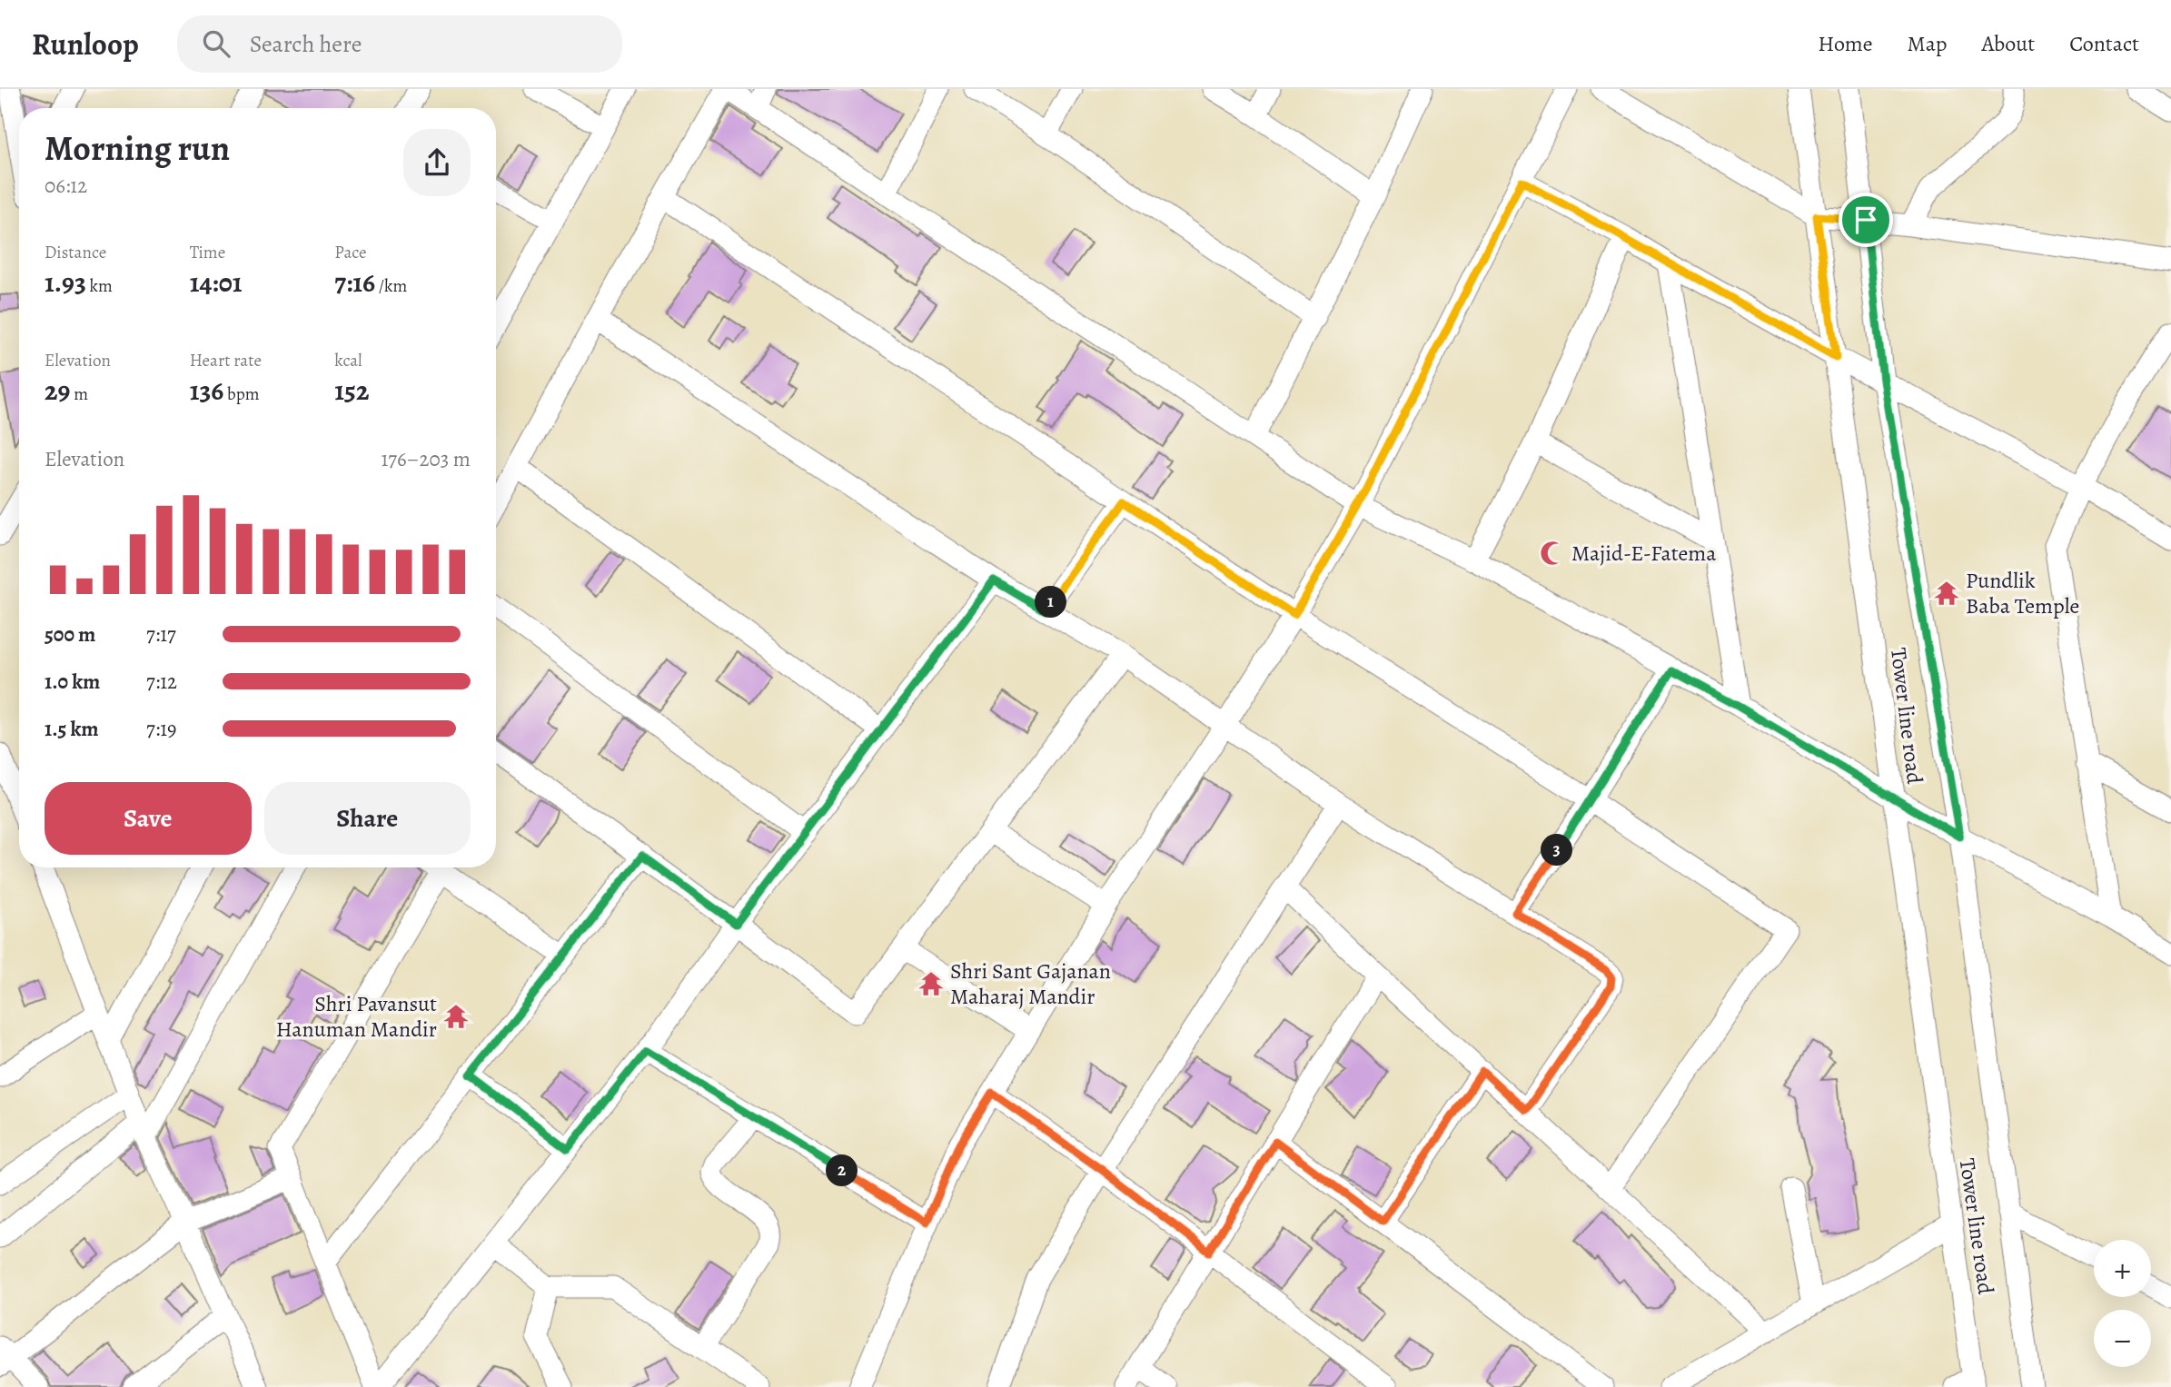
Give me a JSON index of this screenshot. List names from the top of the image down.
{
  "streets": {
    "street": ["Tower line road"]
  },
  "places": {
    "mosque": ["Majid-E-Fatema"],
    "temple": ["Pundlik Baba Temple", "Shri Sant Gajanan Maharaj Mandir", "Shri Pavansut Hanuman Mandir"]
  },
  "page": {
    "header": "Runloop",
    "search": "Search here",
    "nav": [
      "Home",
      "Map",
      "About",
      "Contact"
    ],
    "heading": ["Morning run", "06:12"],
    "stats": [
      ["Distance", "1.93 km"],
      ["Time", "14:01"],
      ["Pace", "7:16 /km"],
      ["Elevation", "29 m"],
      ["Heart rate", "136 bpm"],
      ["kcal", "152"]
    ],
    "chart": ["Elevation", "176–203 m"],
    "pins": ["1", "3", "2"],
    "list": [
      {
        "name": "500 m",
        "note": "7:17"
      },
      {
        "name": "1.0 km",
        "note": "7:12"
      },
      {
        "name": "1.5 km",
        "note": "7:19"
      }
    ],
    "buttons": ["Save", "Share"],
    "map_buttons": ["+", "−"]
  }
}
